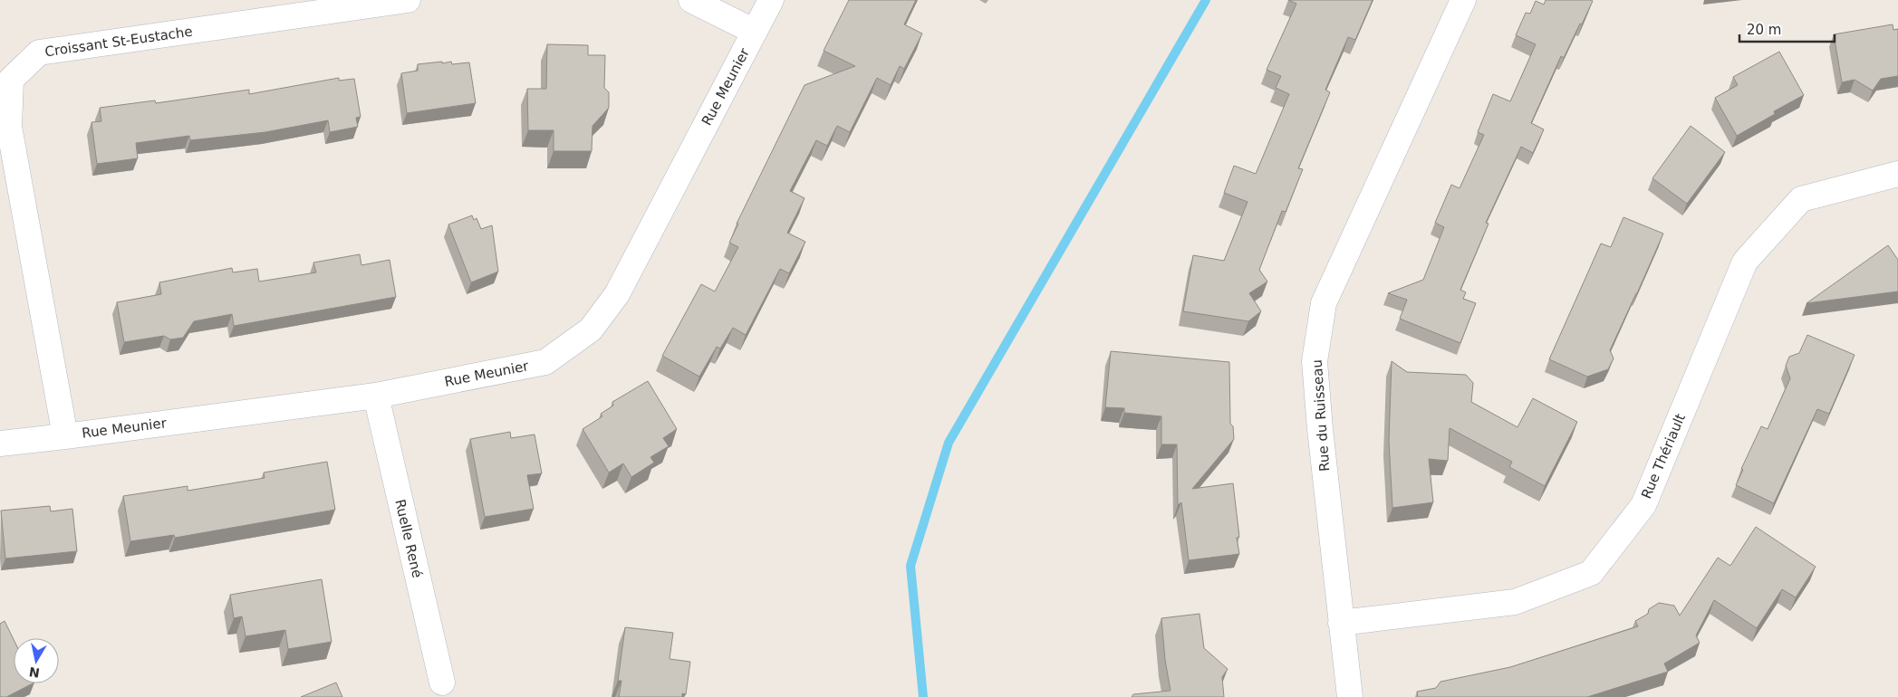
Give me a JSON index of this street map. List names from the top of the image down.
{
  "streets": {
    "street": [
      "Croissant St-Eustache",
      "Rue Meunier",
      "Rue du Ruisseau",
      "Rue Thériault",
      "Ruelle René"
    ]
  },
  "crossings": [
    ["Croissant St-Eustache", "Rue Meunier"],
    ["Rue Meunier", "Ruelle René"],
    ["Rue du Ruisseau", "Rue Thériault"]
  ],
  "scale_bar": "20 m",
  "north": "bottom"
}
